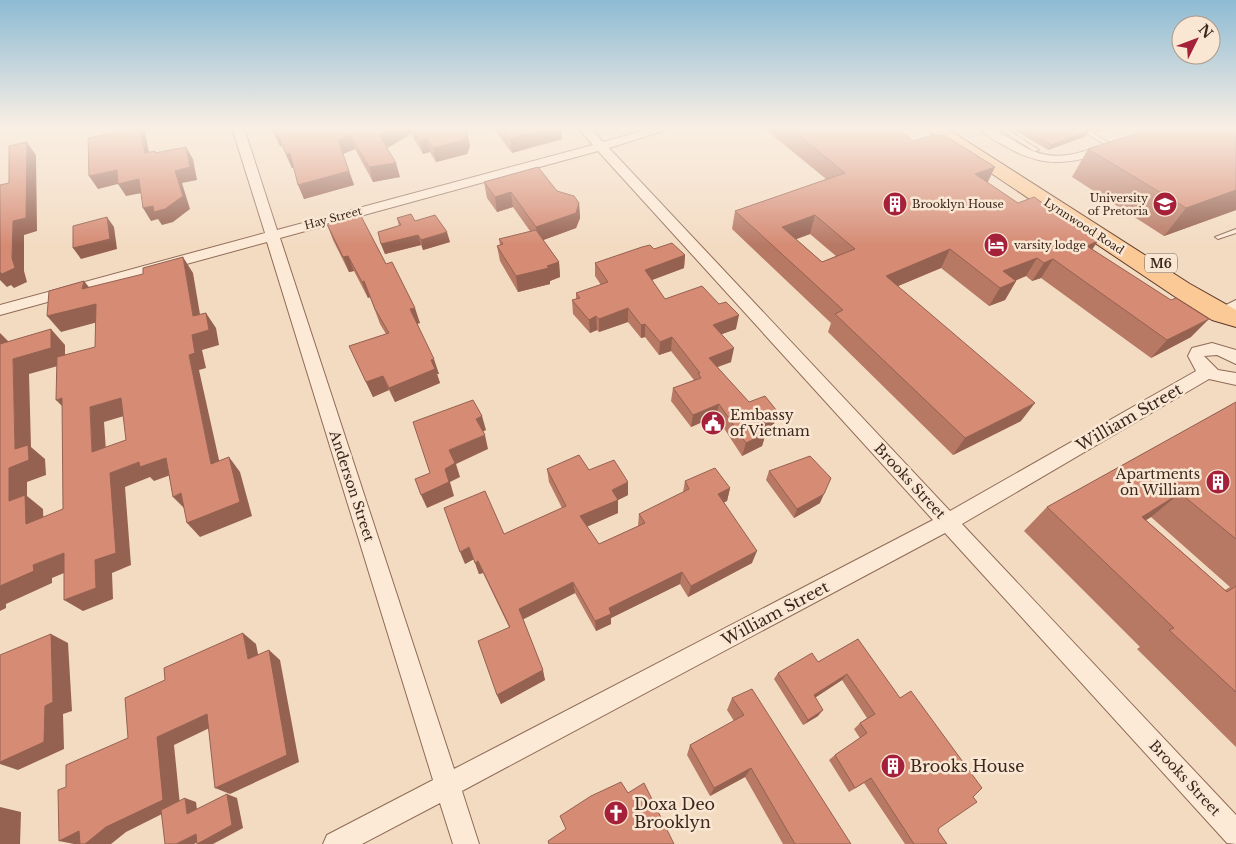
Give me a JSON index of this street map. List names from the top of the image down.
{
  "streets": {
    "main road": ["Lynnwood Road", "M6"],
    "street": [
      "Hay Street",
      "William Street",
      "Brooks Street",
      "Anderson Street"
    ]
  },
  "crossings": [
    ["Hay Street", "Anderson Street"],
    ["William Street", "Brooks Street"],
    ["William Street", "Anderson Street"]
  ],
  "places": {
    "building": ["Brooklyn House", "Apartments on William", "Brooks House"],
    "school or university": ["University of Pretoria"],
    "hotel": ["varsity lodge"],
    "public building": ["Embassy of Vietnam"],
    "church": ["Doxa Deo Brooklyn"]
  },
  "north": "top right"
}
